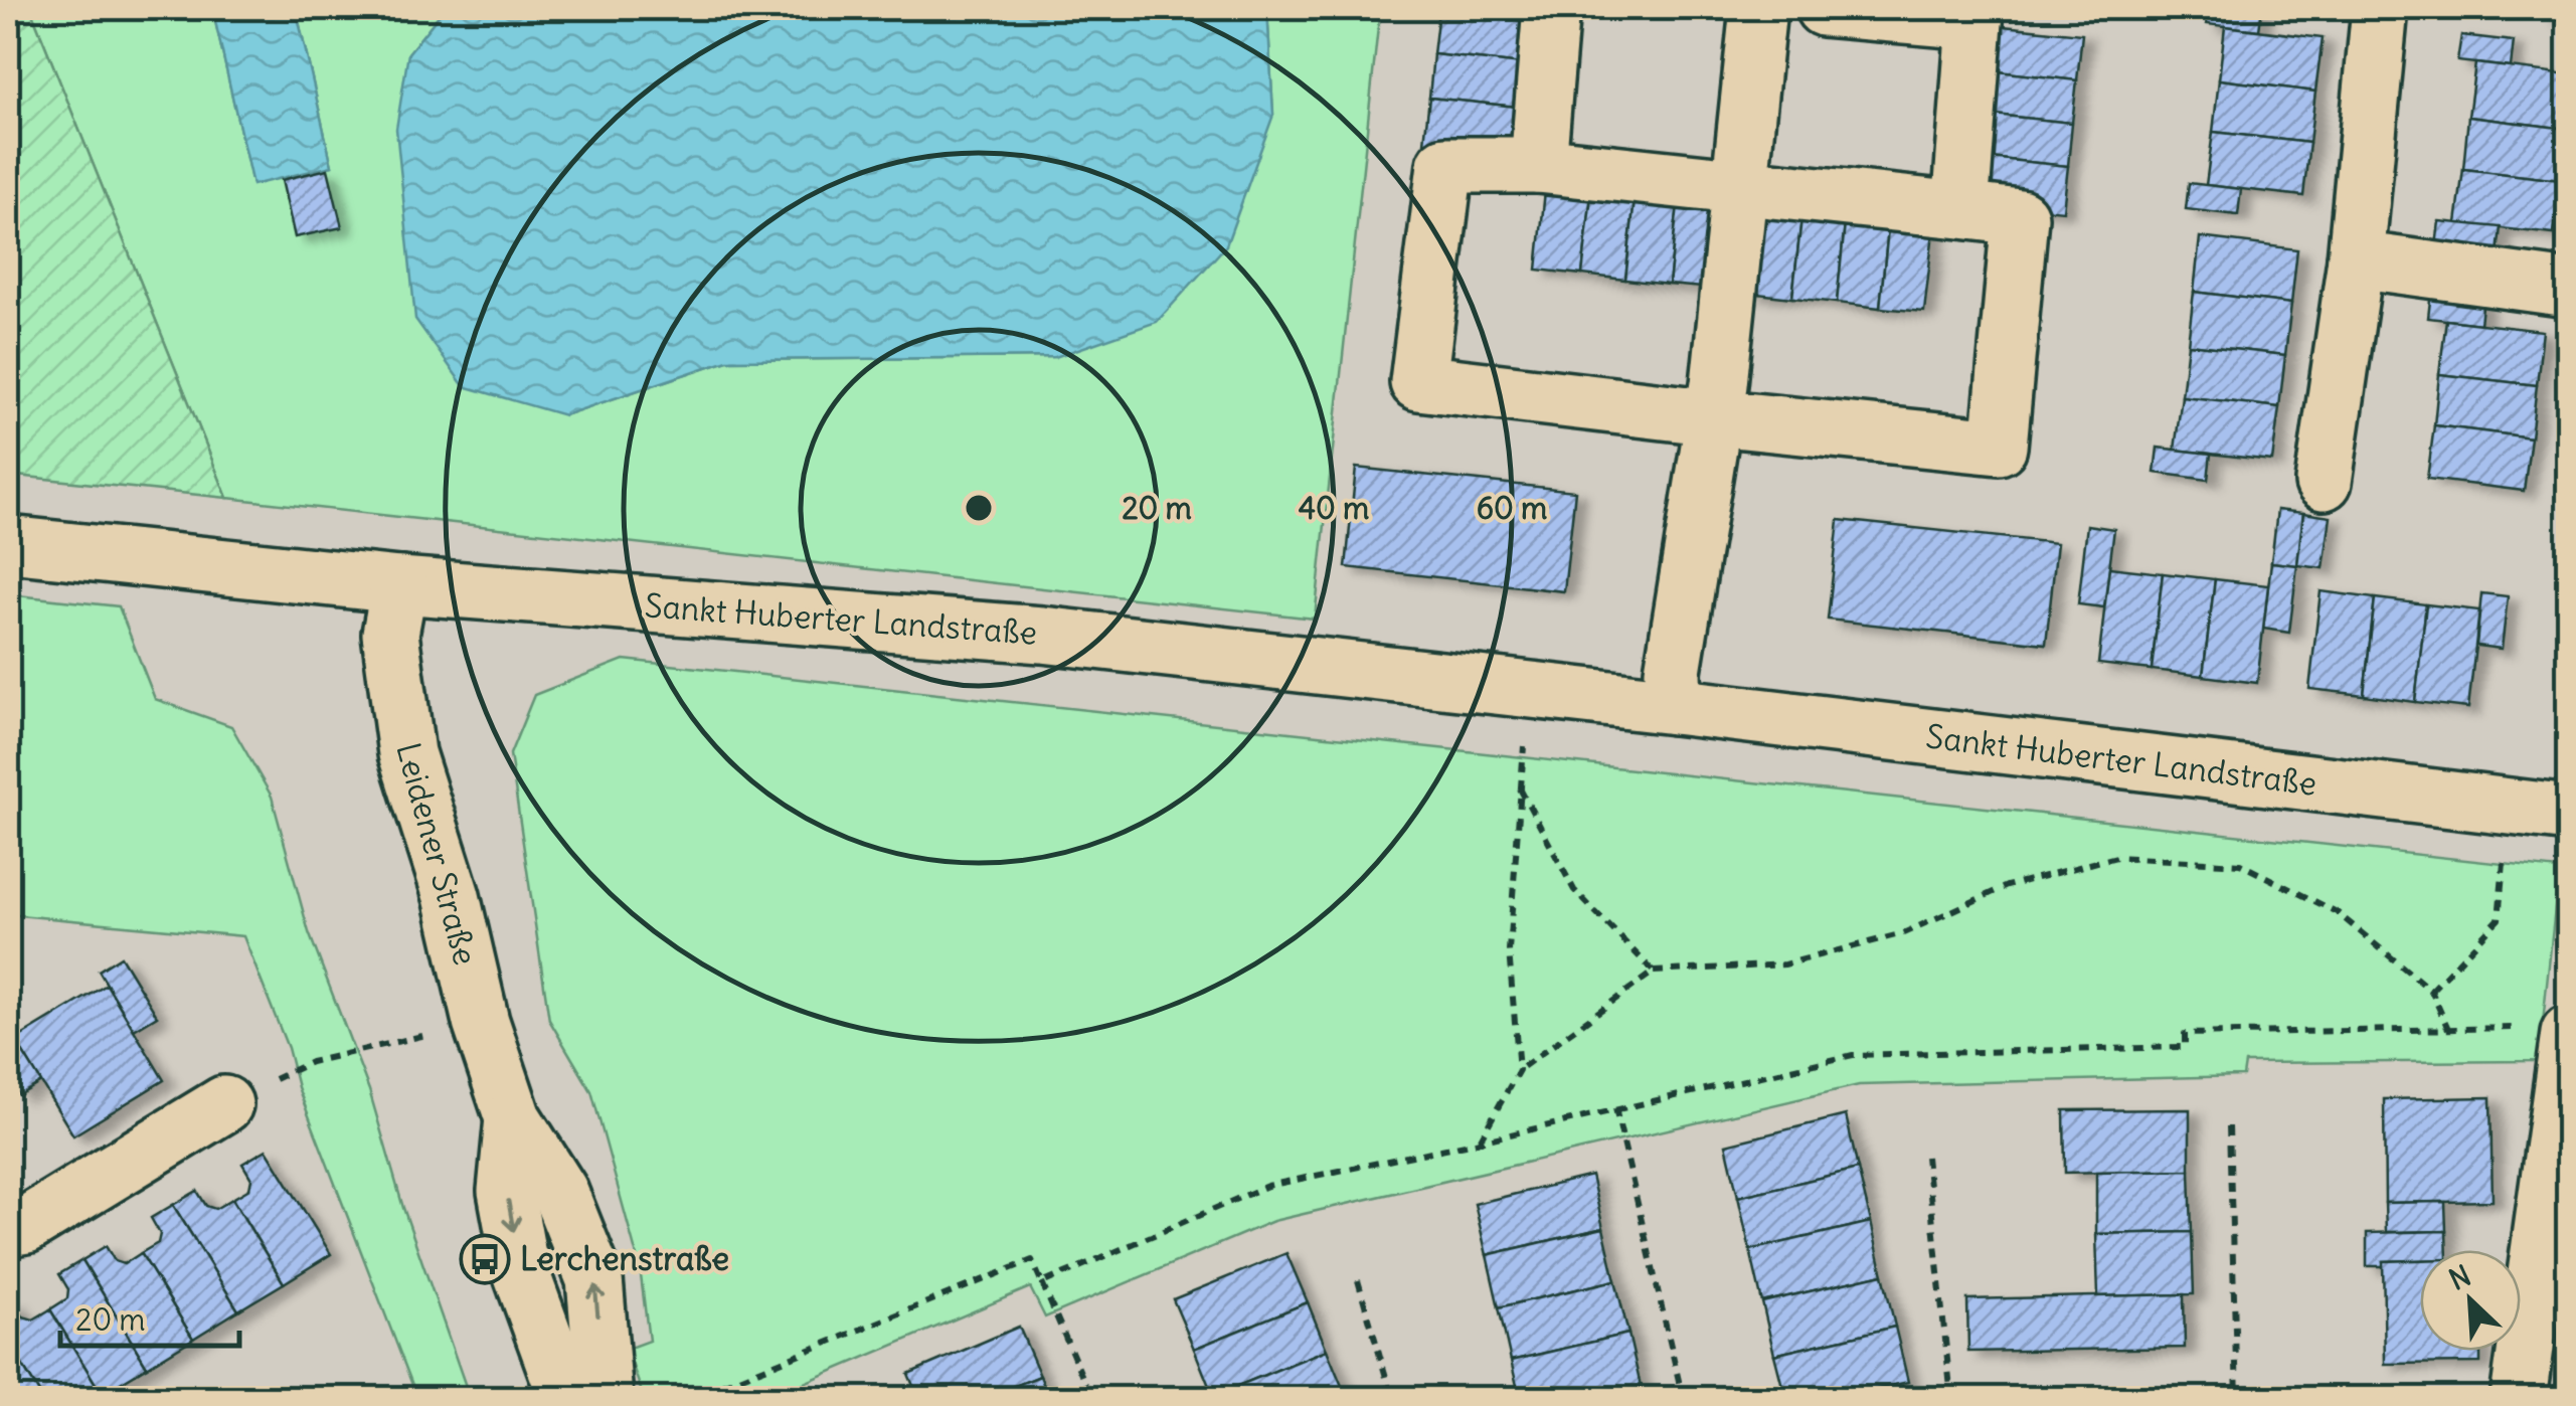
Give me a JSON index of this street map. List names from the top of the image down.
{
  "streets": {
    "street": ["Sankt Huberter Landstraße", "Leidener Straße"]
  },
  "crossings": [
    ["Sankt Huberter Landstraße", "Leidener Straße"]
  ],
  "places": {
    "bus stop": ["Lerchenstraße"]
  },
  "scale_bar": "20 m",
  "north": "top left",
  "rings": ["20 m", "40 m", "60 m"]
}
